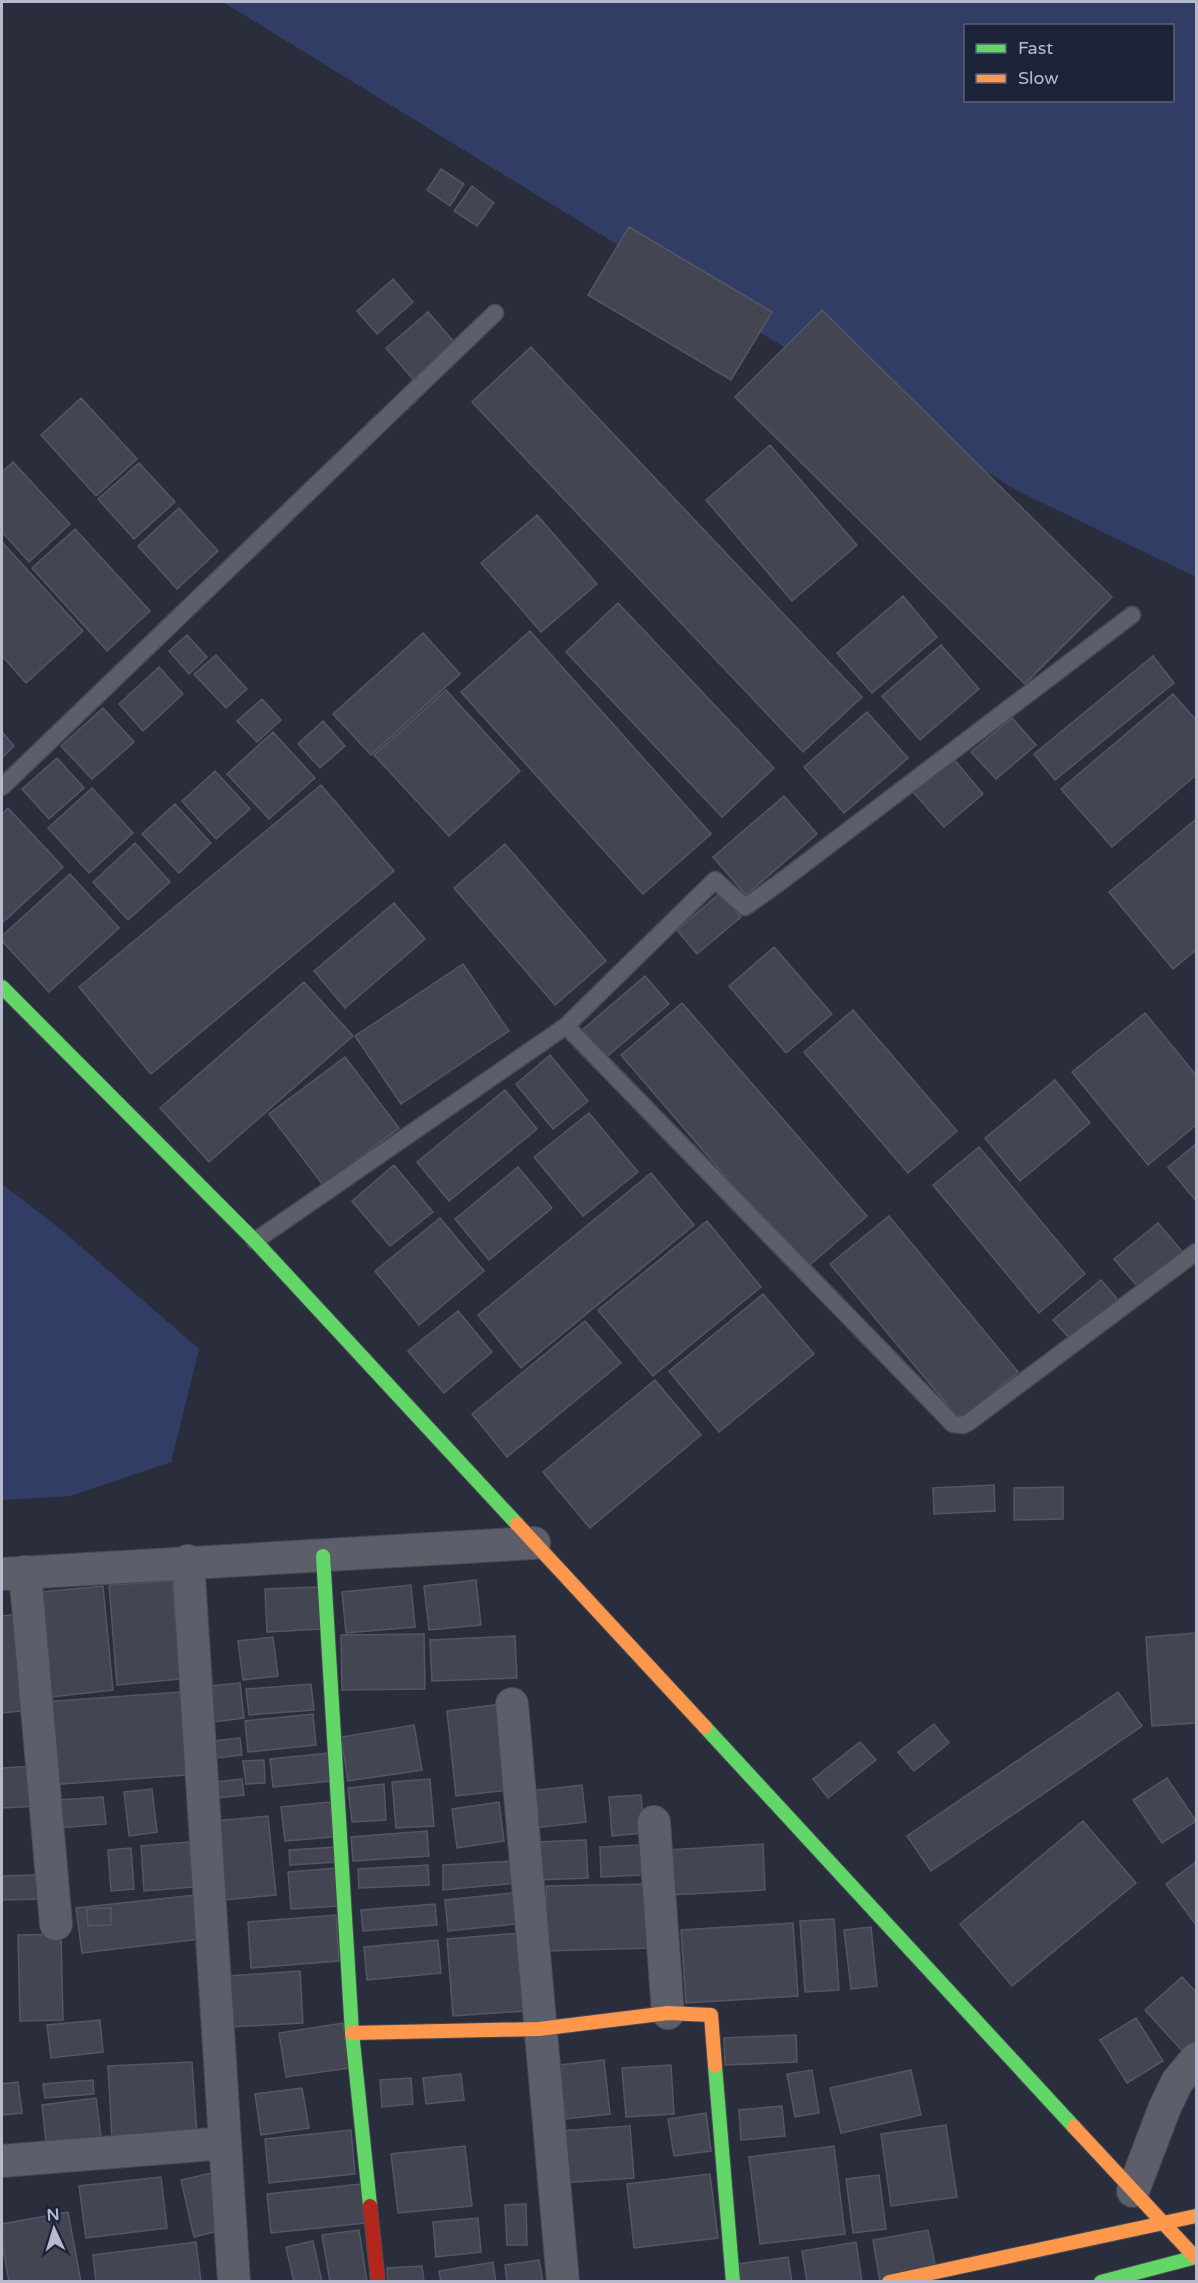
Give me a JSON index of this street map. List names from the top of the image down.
{
  "legend": ["Fast", "Slow"],
  "north": "top"
}
